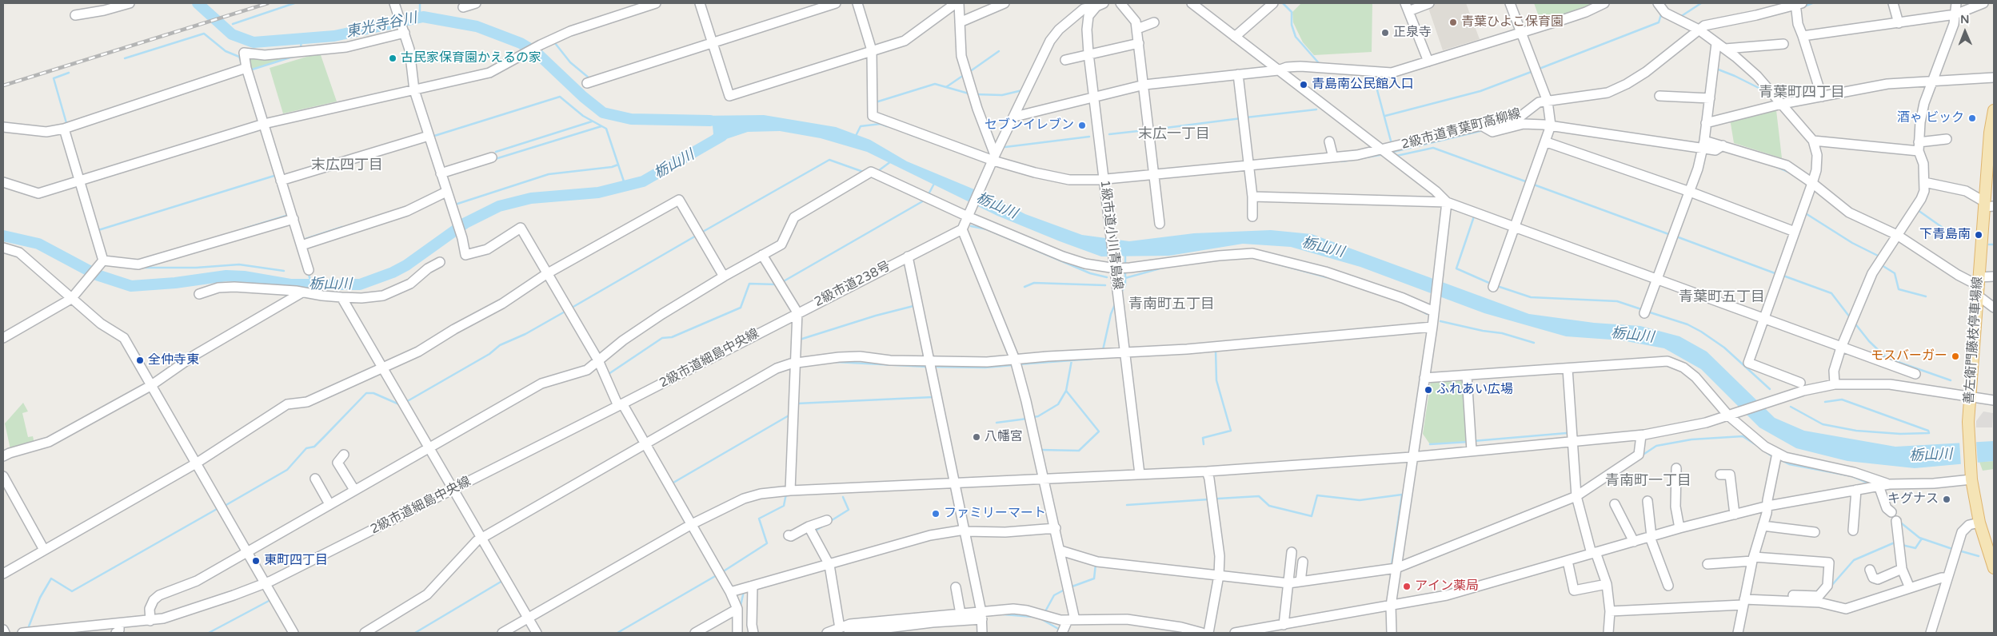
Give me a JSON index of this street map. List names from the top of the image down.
{
  "streets": {
    "main road": ["善左衛門藤枝停車場線"],
    "street": [
      "2級市道青葉町高柳線",
      "1級市道小川青島線",
      "2級市道238号",
      "2級市道細島中央線"
    ]
  },
  "crossings": [
    ["2級市道青葉町高柳線", "1級市道小川青島線"],
    ["2級市道238号", "2級市道細島中央線"]
  ],
  "districts": [
    "青葉町四丁目",
    "末広一丁目",
    "末広四丁目",
    "青葉町五丁目",
    "青南町五丁目",
    "青南町一丁目"
  ],
  "water": ["東光寺谷川", "栃山川"],
  "places": [
    "青葉ひよこ保育園",
    "正泉寺",
    "古民家保育園かえるの家",
    "青島南公民館入口",
    "酒ゃ ビック",
    "セブンイレブン",
    "下青島南",
    "モスバーガー",
    "全仲寺東",
    "ふれあい広場",
    "八幡宮",
    "キグナス",
    "ファミリーマート",
    "東町四丁目",
    "アイン薬局"
  ],
  "north": "top"
}
